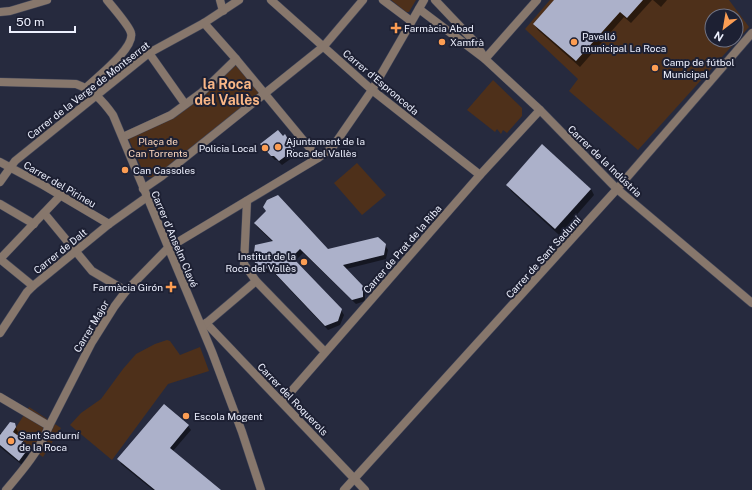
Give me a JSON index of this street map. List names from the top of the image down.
{
  "streets": {
    "street": [
      "Carrer d'Espronceda",
      "Carrer de la Verge de Montserrat",
      "Carrer de la Indústria",
      "Carrer del Pirineu",
      "Carrer d'Anselm Clavé",
      "Carrer de Prat de la Riba",
      "Carrer de Dalt",
      "Carrer de Sant Sadurní",
      "Carrer Major",
      "Carrer del Roquerols"
    ]
  },
  "crossings": [
    ["Carrer d'Espronceda", "Carrer de Prat de la Riba"],
    ["Carrer d'Espronceda", "Carrer Major"],
    ["Carrer de la Verge de Montserrat", "Carrer del Pirineu"],
    ["Carrer de la Verge de Montserrat", "Carrer d'Anselm Clavé"],
    ["Carrer de la Indústria", "Carrer de Prat de la Riba"],
    ["Carrer de la Indústria", "Carrer de Sant Sadurní"],
    ["Carrer de la Indústria", "Carrer Major"],
    ["Carrer del Pirineu", "Carrer de Dalt"],
    ["Carrer d'Anselm Clavé", "Carrer de Dalt"],
    ["Carrer d'Anselm Clavé", "Carrer Major"],
    ["Carrer d'Anselm Clavé", "Carrer del Roquerols"],
    ["Carrer de Prat de la Riba", "Carrer del Roquerols"],
    ["Carrer de Sant Sadurní", "Carrer del Roquerols"]
  ],
  "districts": ["la Roca del Vallès"],
  "parks": ["Plaça de Can Torrents"],
  "places": {
    "health": ["Farmàcia Abad", "Farmàcia Girón"],
    "other": [
      "Xamfrà",
      "Pavelló municipal La Roca",
      "Camp de fútbol Municipal",
      "Ajuntament de la Roca del Vallès",
      "Policia Local",
      "Can Cassoles",
      "Institut de la Roca del Vallès",
      "Escola Mogent",
      "Sant Sadurní de la Roca"
    ]
  },
  "scale_bar": "50 m",
  "north": "bottom left"
}
